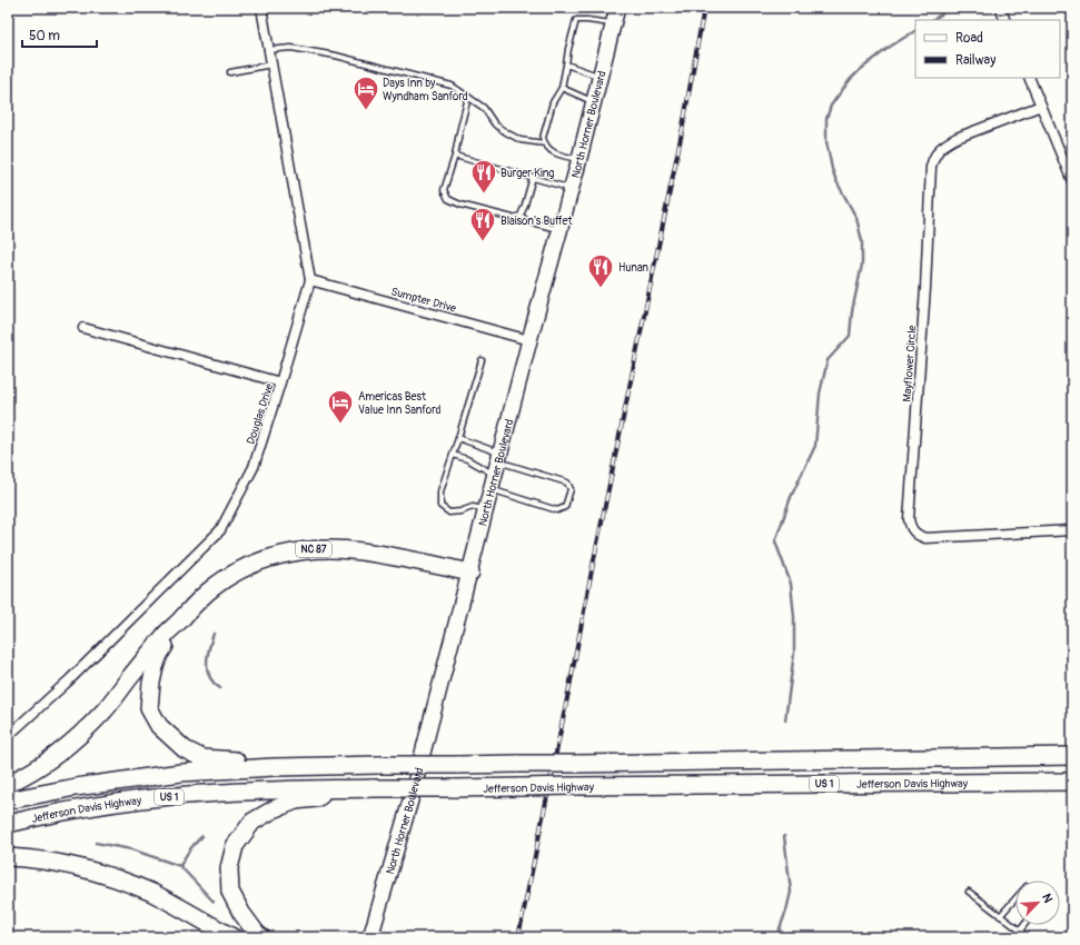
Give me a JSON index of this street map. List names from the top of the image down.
{
  "streets": {
    "highway": ["NC 87", "Jefferson Davis Highway", "US 1"],
    "main road": ["North Horner Boulevard"],
    "street": ["Sumpter Drive", "Mayflower Circle", "Douglas Drive"]
  },
  "crossings": [
    ["North Horner Boulevard", "Sumpter Drive"],
    ["North Horner Boulevard", "NC 87"],
    ["Sumpter Drive", "Douglas Drive"],
    ["NC 87", "Jefferson Davis Highway"]
  ],
  "places": {
    "hotel": ["Days Inn by Wyndham Sanford", "Americas Best Value Inn Sanford"],
    "restaurant": ["Burger King", "Blaison’s Buffet", "Hunan"]
  },
  "legend": ["Road", "Railway"],
  "scale_bar": "50 m",
  "north": "top right"
}
